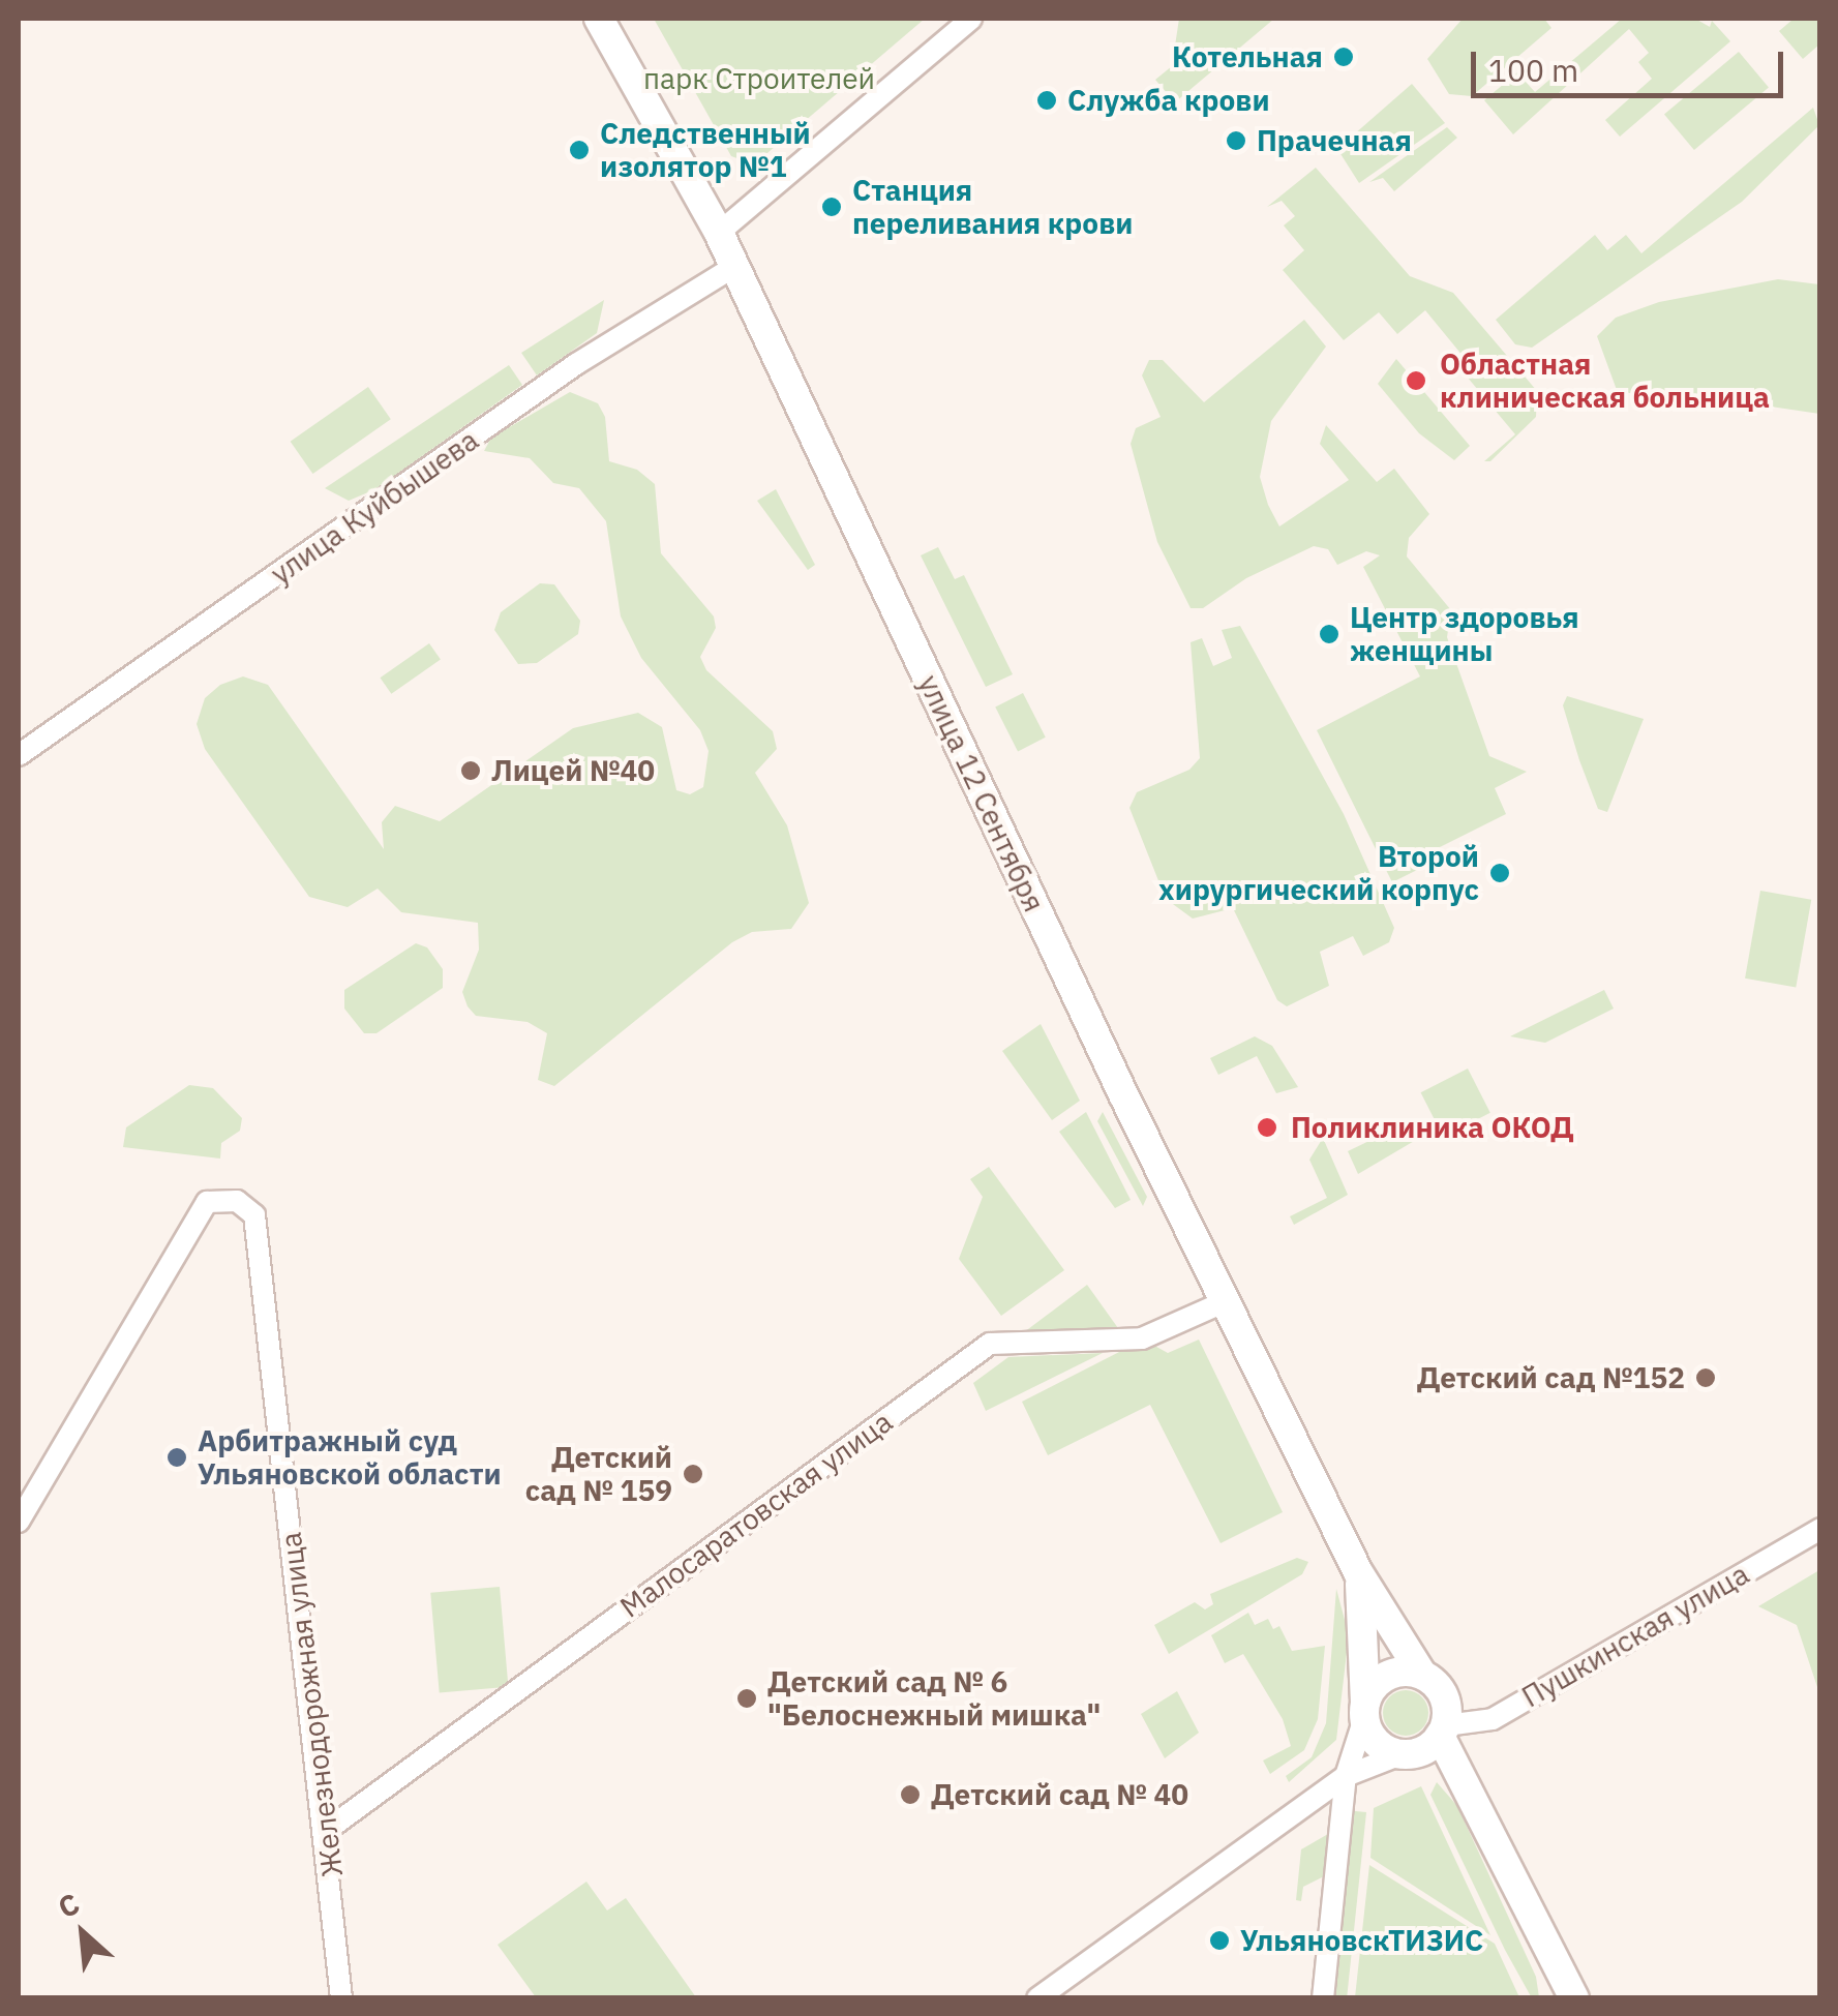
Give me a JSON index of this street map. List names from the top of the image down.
{
  "streets": {
    "main road": ["улица 12 Сентября"],
    "street": [
      "улица Куйбышева",
      "Малосаратовская улица",
      "Пушкинская улица",
      "Железнодорожная улица"
    ]
  },
  "crossings": [
    ["улица Куйбышева", "улица 12 Сентября"],
    ["улица 12 Сентября", "Малосаратовская улица"],
    ["улица 12 Сентября", "Пушкинская улица"],
    ["Малосаратовская улица", "Железнодорожная улица"]
  ],
  "parks": ["парк Строителей"],
  "places": [
    "Котельная",
    "Служба крови",
    "Прачечная",
    "Следственный изолятор №1",
    "Станция переливания крови",
    "Областная клиническая больница",
    "Центр здоровья женщины",
    "Лицей №40",
    "Второй хирургический корпус",
    "Поликлиника ОКОД",
    "Детский сад №152",
    "Арбитражный суд Ульяновской области",
    "Детский сад № 159",
    "Детский сад № 6 \"Белоснежный мишка\"",
    "Детский сад № 40",
    "УльяновскТИЗИС"
  ],
  "scale_bar": "100 m",
  "north": "top left"
}
